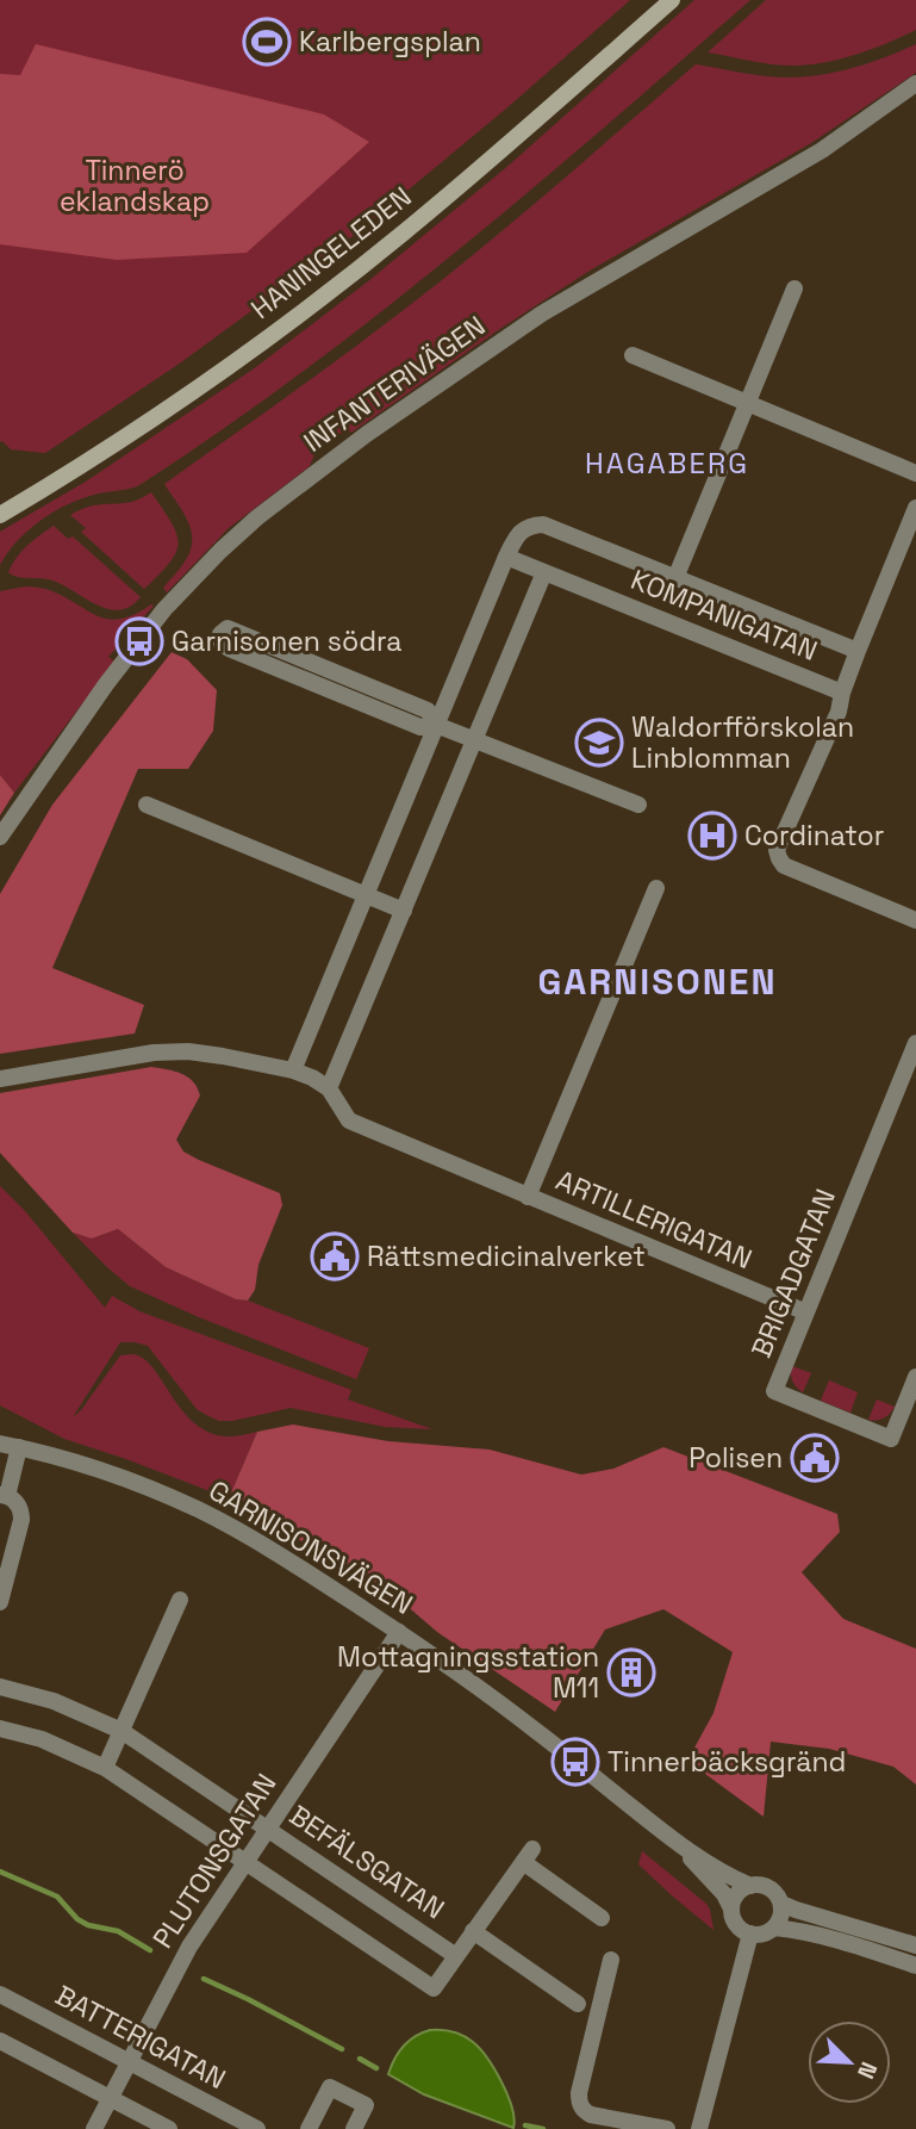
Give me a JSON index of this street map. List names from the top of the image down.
{
  "streets": {
    "main road": ["HANINGELEDEN"],
    "street": [
      "INFANTERIVÄGEN",
      "KOMPANIGATAN",
      "ARTILLERIGATAN",
      "BRIGADGATAN",
      "GARNISONSVÄGEN",
      "PLUTONSGATAN",
      "BEFÄLSGATAN",
      "BATTERIGATAN"
    ]
  },
  "crossings": [
    ["KOMPANIGATAN", "ARTILLERIGATAN"],
    ["ARTILLERIGATAN", "BRIGADGATAN"],
    ["GARNISONSVÄGEN", "PLUTONSGATAN"],
    ["PLUTONSGATAN", "BEFÄLSGATAN"],
    ["PLUTONSGATAN", "BATTERIGATAN"]
  ],
  "districts": ["HAGABERG", "GARNISONEN"],
  "parks": ["Tinnerö eklandskap"],
  "places": {
    "sports": ["Karlbergsplan"],
    "bus stop": ["Garnisonen södra", "Tinnerbäcksgränd"],
    "school or university": ["Waldorfförskolan Linblomman"],
    "hospital": ["Cordinator"],
    "public building": ["Rättsmedicinalverket", "Polisen"],
    "building": ["Mottagningsstation M11"]
  },
  "north": "bottom right"
}
